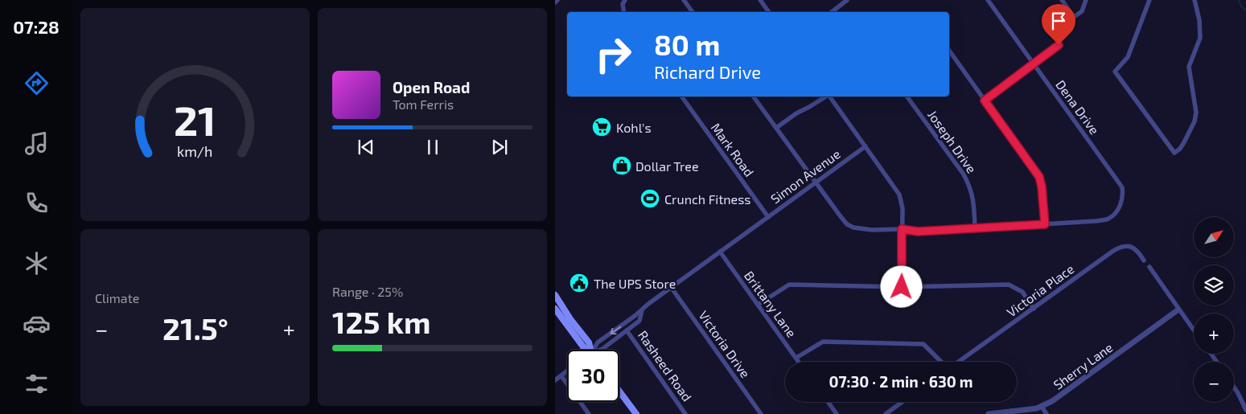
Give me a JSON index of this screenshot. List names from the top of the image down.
{
  "streets": {
    "street": [
      "Dena Drive",
      "Joseph Drive",
      "Mark Road",
      "Simon Avenue",
      "Victoria Place",
      "Brittany Lane",
      "Victoria Drive",
      "Rasheed Road",
      "Sherry Lane"
    ]
  },
  "crossings": [
    ["Mark Road", "Simon Avenue"],
    ["Simon Avenue", "Brittany Lane"],
    ["Simon Avenue", "Victoria Drive"],
    ["Simon Avenue", "Rasheed Road"]
  ],
  "places": {
    "supermarket": ["Kohl's"],
    "shop": ["Dollar Tree"],
    "sports": ["Crunch Fitness"],
    "public building": ["The UPS Store"]
  },
  "north": "top right",
  "page": {
    "tabs": "07:28",
    "turn": ["80 m", "Richard Drive"],
    "song": ["Open Road", "Tom Ferris"],
    "map_buttons": ["+", "−"],
    "tile": [
      "Climate",
      ["Range · 25%", "125 km"]
    ],
    "heat": ["−", "21.5°", "+"],
    "limit": "30",
    "trip": "07:30 · 2 min · 630 m",
    "gauge": ["21", "km/h"]
  }
}
